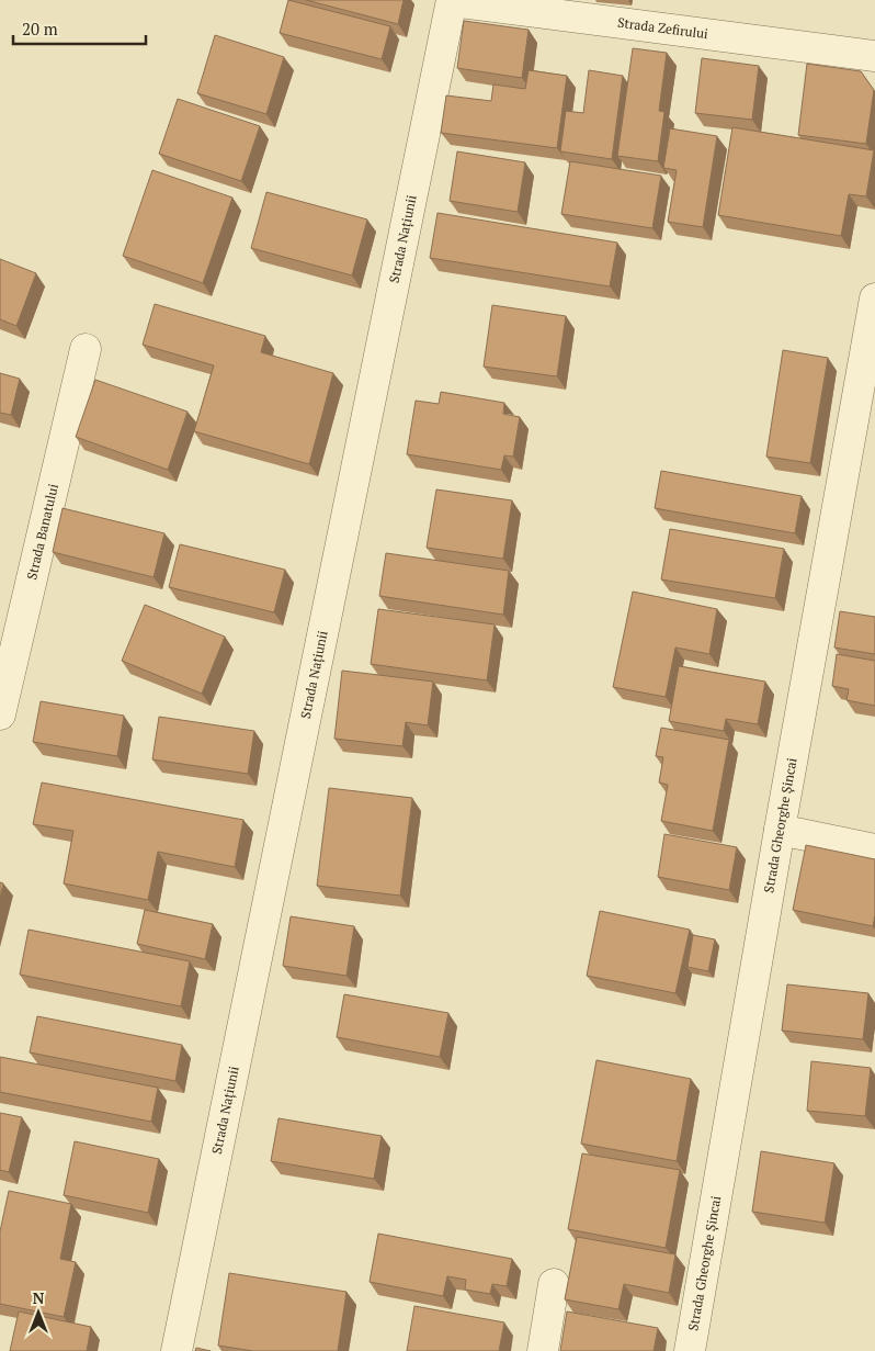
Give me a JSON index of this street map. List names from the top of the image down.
{
  "streets": {
    "street": [
      "Strada Zefirului",
      "Strada Națiunii",
      "Strada Banatului",
      "Strada Gheorghe Șincai"
    ]
  },
  "crossings": [
    ["Strada Zefirului", "Strada Națiunii"]
  ],
  "scale_bar": "20 m",
  "north": "top"
}
